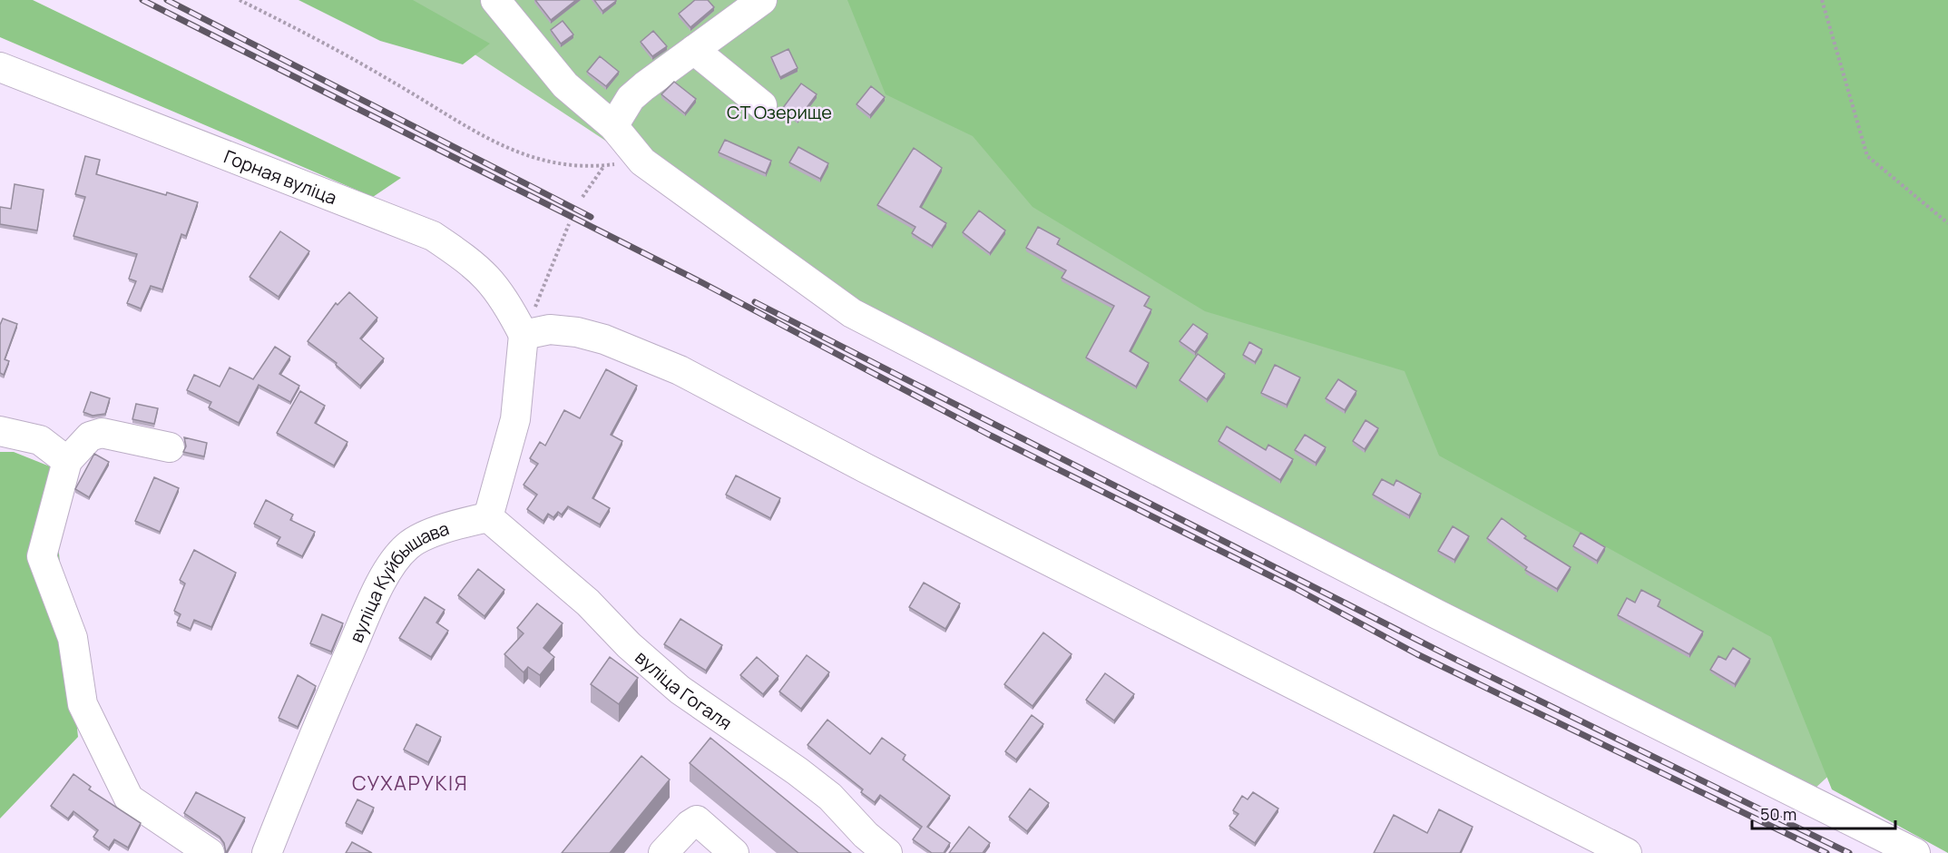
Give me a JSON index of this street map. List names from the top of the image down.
{
  "streets": {
    "street": ["Горная вуліца", "вуліца Куйбышава", "вуліца Гогаля"]
  },
  "crossings": [
    ["вуліца Куйбышава", "вуліца Гогаля"]
  ],
  "districts": ["СУХАРУКІЯ"],
  "parks": ["СТ Озерище"],
  "scale_bar": "50 m"
}
